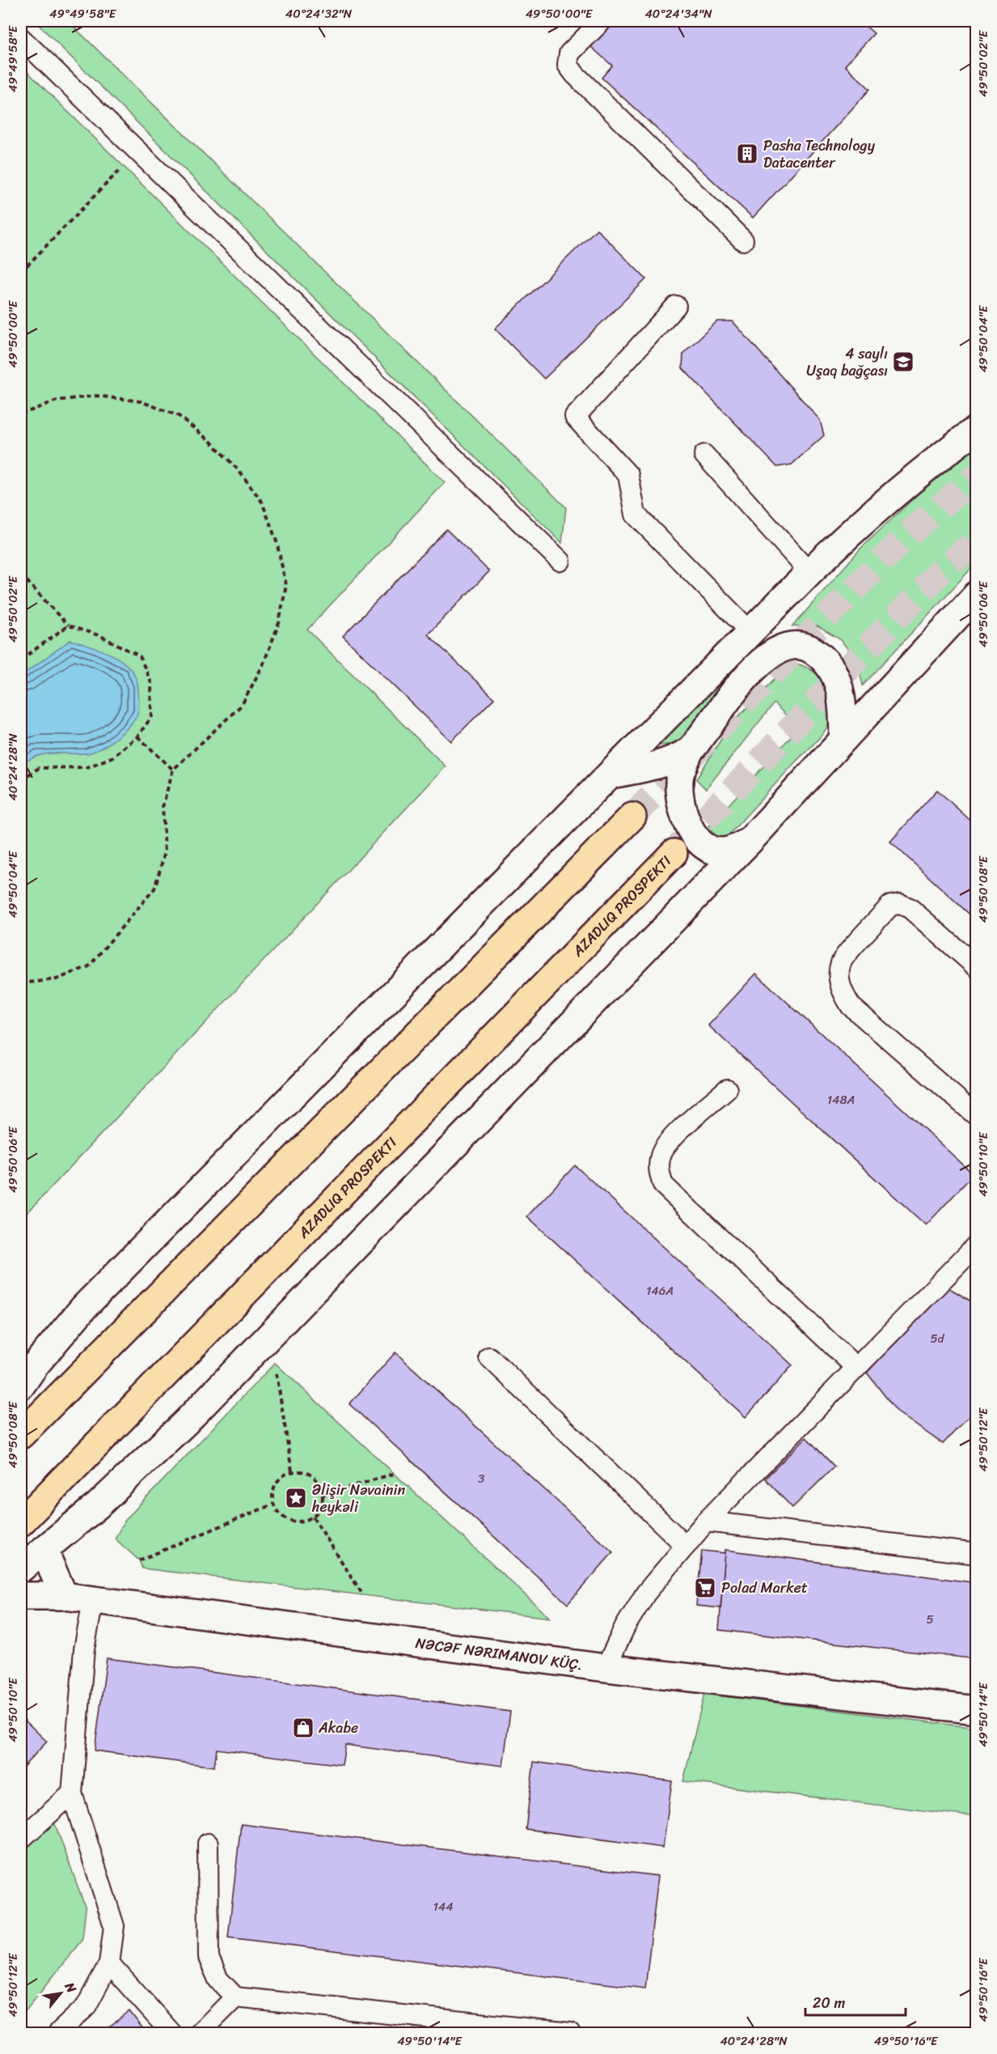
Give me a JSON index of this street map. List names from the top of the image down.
{
  "streets": {
    "main road": ["NƏCƏF NƏRIMANOV KÜÇ."]
  },
  "places": {
    "building": ["Pasha Technology Datacenter"],
    "school or university": ["4 saylı Uşaq bağçası"],
    "place": ["Əlişir Nəvainin heykəli"],
    "supermarket": ["Polad Market"],
    "shop": ["Akabe"]
  },
  "house_numbers": [
    "148A",
    "146A",
    "5d",
    "3",
    "5",
    "144"
  ],
  "scale_bar": "20 m",
  "north": "top right",
  "coordinates": [
    "49°49'58\"E",
    "40°24'32\"N",
    "49°50'00\"E",
    "40°24'34\"N",
    "49°50'02\"E",
    "49°50'04\"E",
    "49°50'06\"E",
    "40°24'28\"N",
    "49°50'08\"E",
    "49°50'10\"E",
    "49°50'12\"E",
    "49°50'14\"E",
    "49°50'16\"E"
  ]
}
